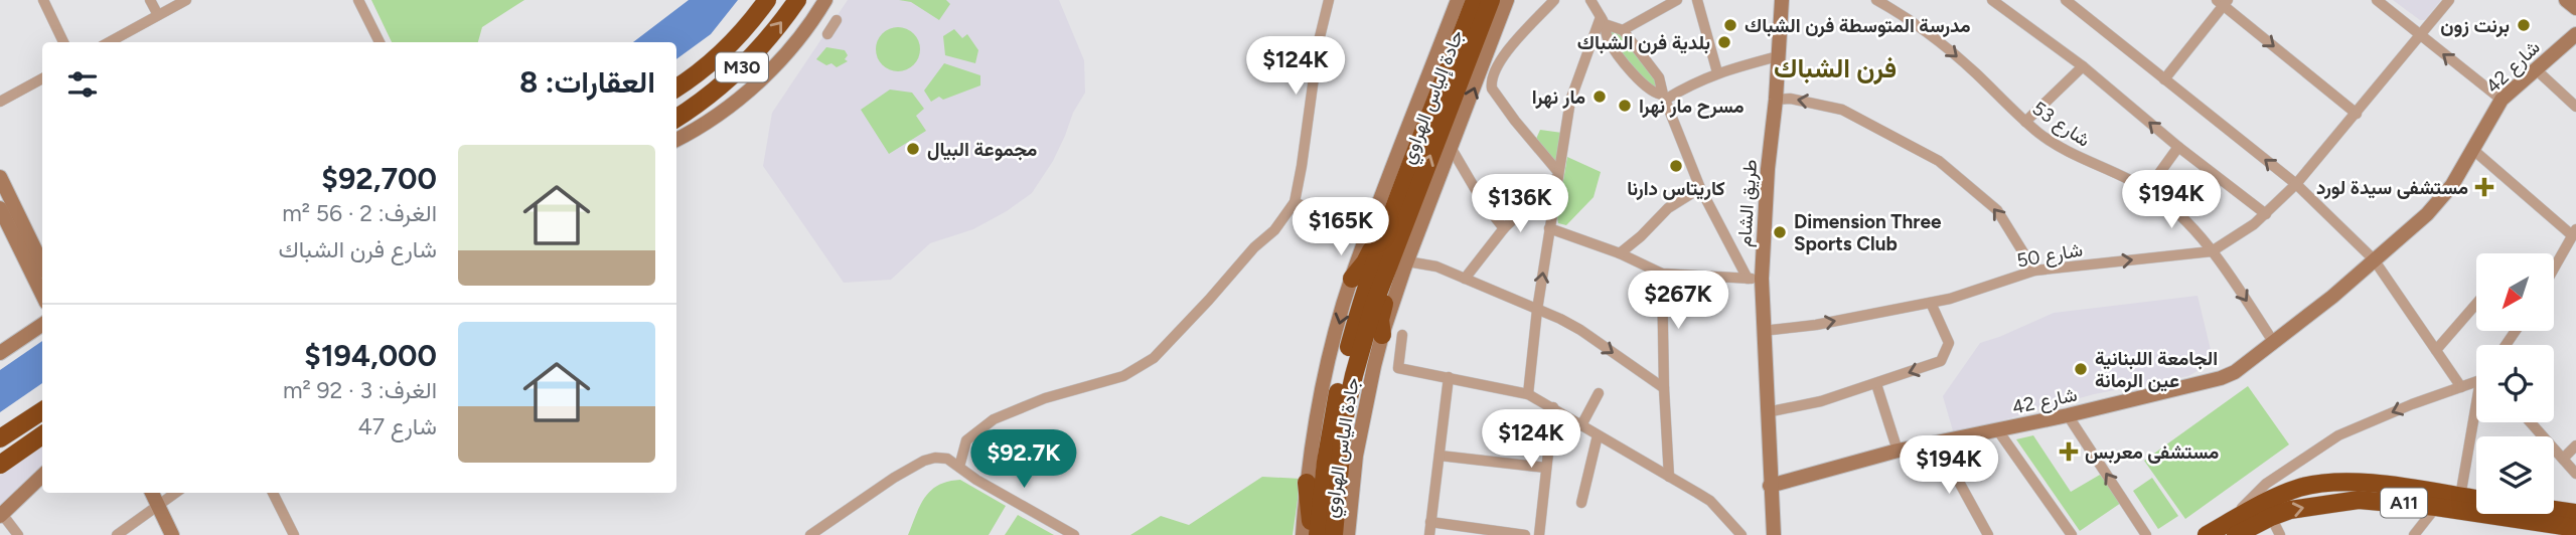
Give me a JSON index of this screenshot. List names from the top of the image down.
{
  "streets": {
    "highway": ["M30", "جادة إلياس الهراوي", "A11"],
    "street": [
      "شارع 42",
      "شارع 53",
      "طريق الشام",
      "شارع 50",
      "جادة الياس الهراوي"
    ]
  },
  "crossings": [
    ["شارع 42", "شارع 53"],
    ["شارع 42", "طريق الشام"],
    ["جادة إلياس الهراوي", "جادة الياس الهراوي"],
    ["شارع 53", "شارع 50"],
    ["طريق الشام", "شارع 50"]
  ],
  "districts": ["فرن الشباك"],
  "places": {
    "other": [
      "مدرسة المتوسطة فرن الشباك",
      "برنت زون",
      "بلدية فرن الشباك",
      "مار نهرا",
      "مسرح مار نهرا",
      "مجموعة البيال",
      "كاريتاس دارنا",
      "Dimension Three Sports Club",
      "الجامعة اللبنانية عين الرمانة"
    ],
    "health": ["مستشفى سيدة لورد", "مستشفى معربس"]
  },
  "north": "bottom left",
  "page": {
    "price": [
      "$124K",
      "$194K",
      "$136K",
      "$165K",
      "$267K",
      "$124K",
      "$92.7K",
      "$194K"
    ],
    "heading": "العقارات: 8",
    "list": [
      {
        "name": "$92,700",
        "note": "الغرف: 2 · 56 m² · شارع فرن الشباك"
      },
      {
        "name": "$194,000",
        "note": "الغرف: 3 · 92 m² · شارع 47"
      }
    ]
  }
}
